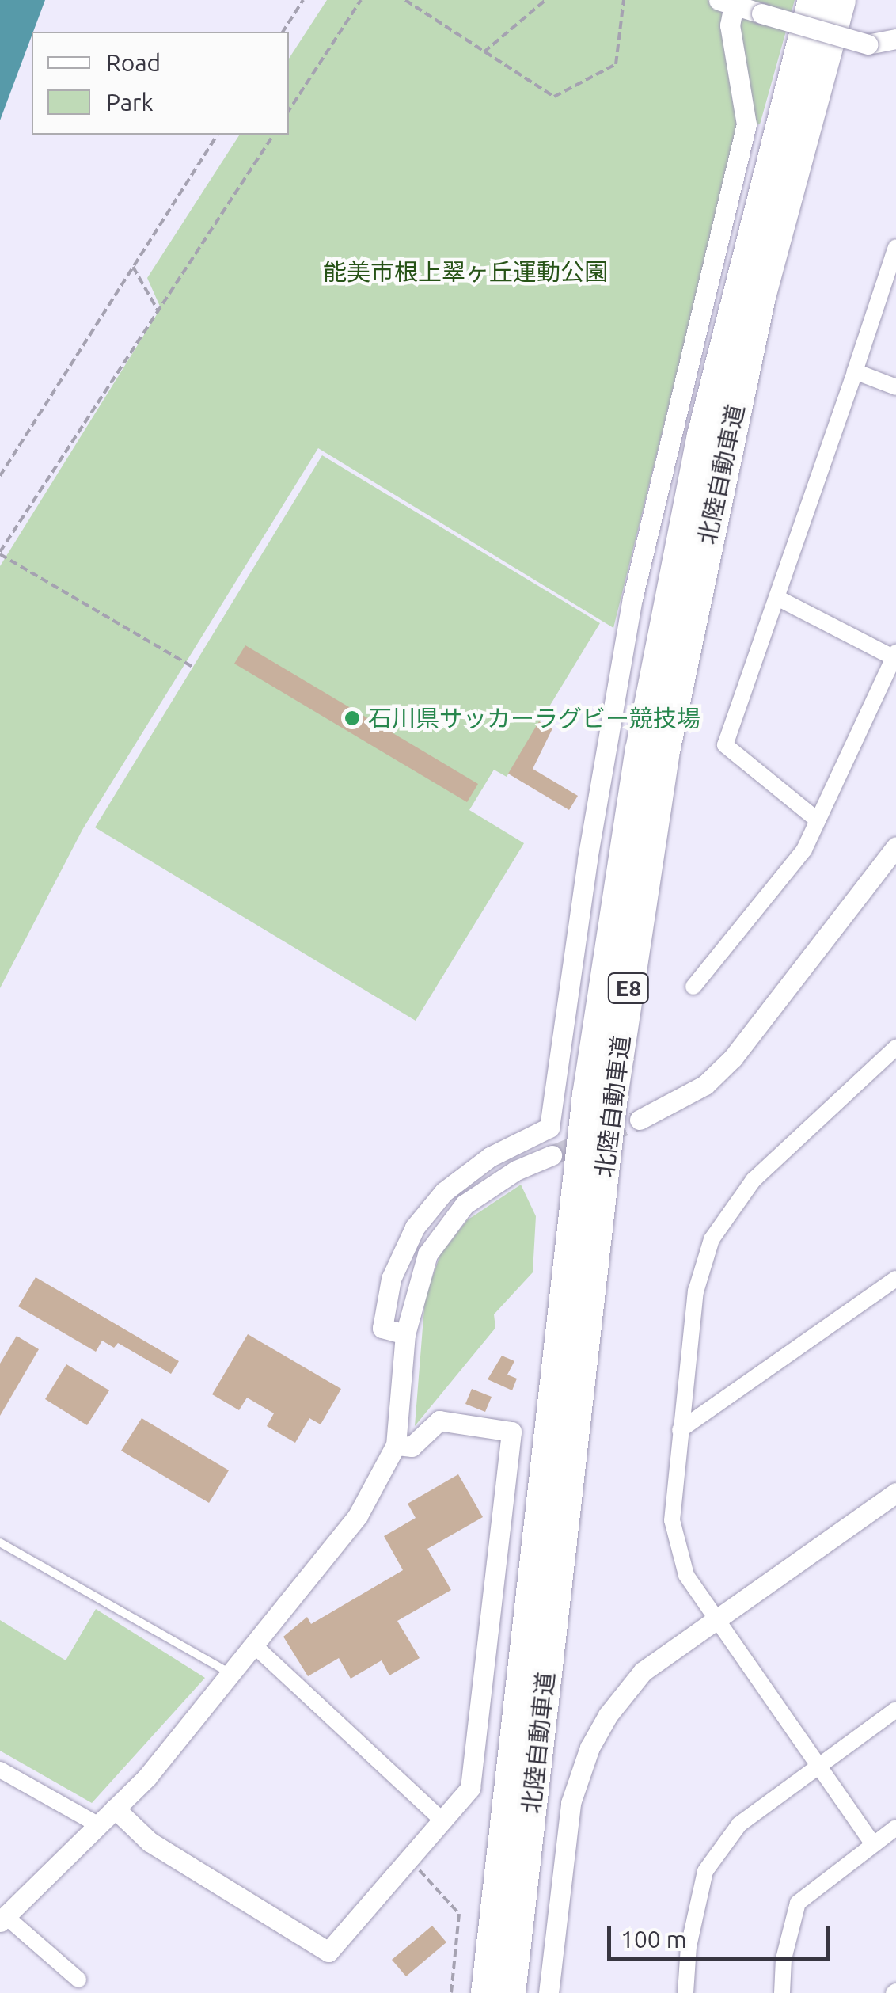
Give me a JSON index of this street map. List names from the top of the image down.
{
  "streets": {
    "highway": ["北陸自動車道", "E8"]
  },
  "parks": ["能美市根上翠ヶ丘運動公園"],
  "places": ["石川県サッカーラグビー競技場"],
  "legend": ["Road", "Park"],
  "scale_bar": "100 m"
}
